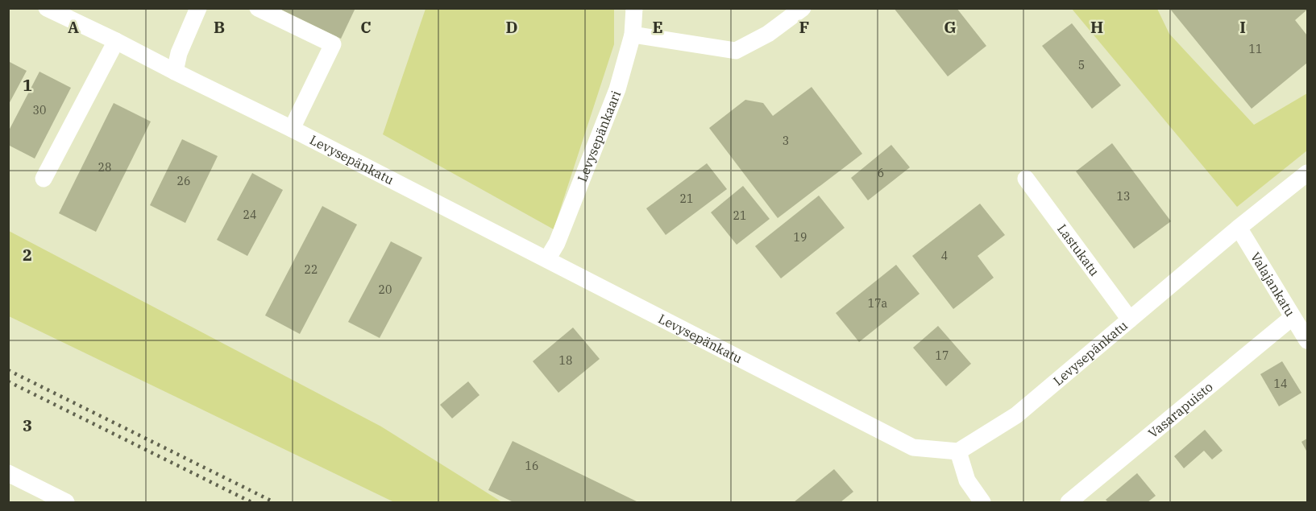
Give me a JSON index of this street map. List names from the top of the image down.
{
  "streets": {
    "street": [
      "Levysepänkaari",
      "Levysepänkatu",
      "Lastukatu",
      "Valajankatu",
      "Vasarapuisto"
    ]
  },
  "crossings": [
    ["Levysepänkaari", "Levysepänkatu"],
    ["Levysepänkatu", "Lastukatu"],
    ["Levysepänkatu", "Valajankatu"],
    ["Valajankatu", "Vasarapuisto"]
  ],
  "house_numbers": [
    "11",
    "5",
    "30",
    "3",
    "28",
    "6",
    "26",
    "13",
    "21",
    "24",
    "21",
    "19",
    "4",
    "22",
    "20",
    "17a",
    "17",
    "18",
    "14",
    "16"
  ],
  "grid": {
    "columns": [
      "A",
      "B",
      "C",
      "D",
      "E",
      "F",
      "G",
      "H",
      "I"
    ],
    "rows": ["1", "2", "3"]
  }
}
